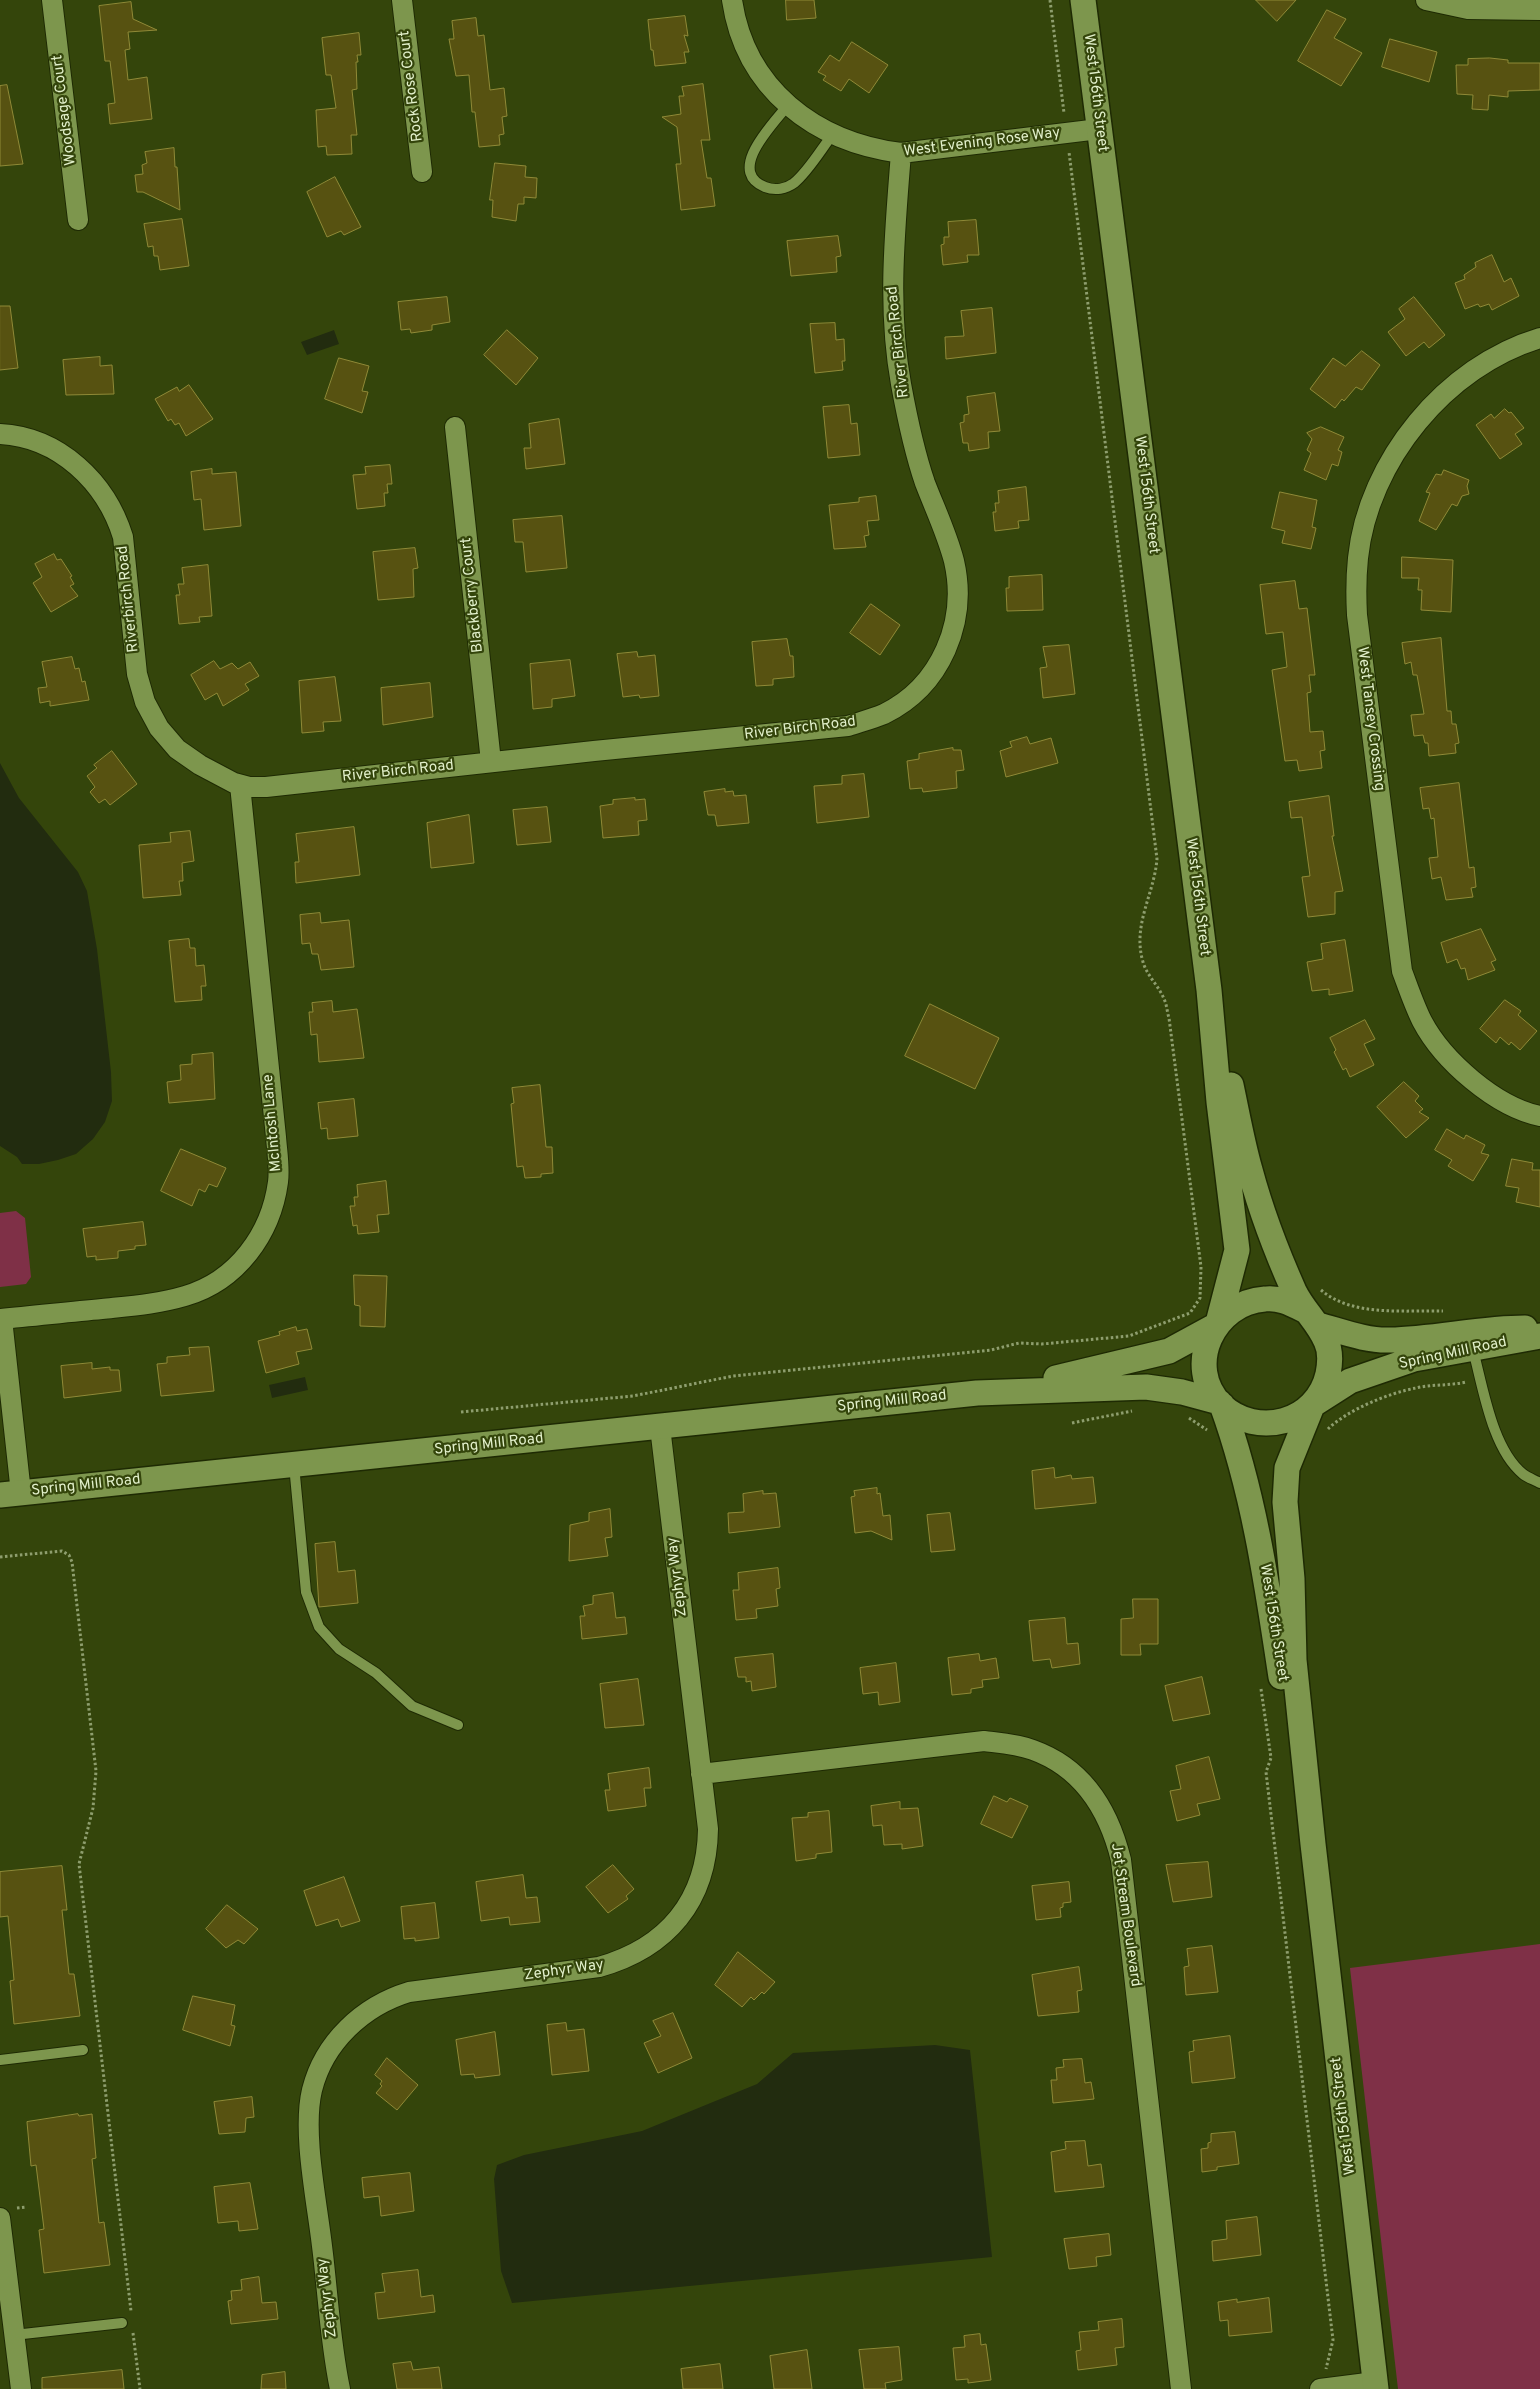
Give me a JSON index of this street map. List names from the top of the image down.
{
  "streets": {
    "street": [
      "Rock Rose Court",
      "West 156th Street",
      "Woodsage Court",
      "West Evening Rose Way",
      "River Birch Road",
      "Blackberry Court",
      "Riverbirch Road",
      "West Tansey Crossing",
      "McIntosh Lane",
      "Spring Mill Road",
      "Zephyr Way",
      "Jet Stream Boulevard"
    ]
  },
  "crossings": [
    ["West 156th Street", "West Evening Rose Way"],
    ["West 156th Street", "Spring Mill Road"],
    ["West Evening Rose Way", "River Birch Road"],
    ["River Birch Road", "Blackberry Court"],
    ["River Birch Road", "Riverbirch Road"],
    ["River Birch Road", "McIntosh Lane"],
    ["Riverbirch Road", "McIntosh Lane"],
    ["Spring Mill Road", "Zephyr Way"],
    ["Zephyr Way", "Jet Stream Boulevard"]
  ]
}
